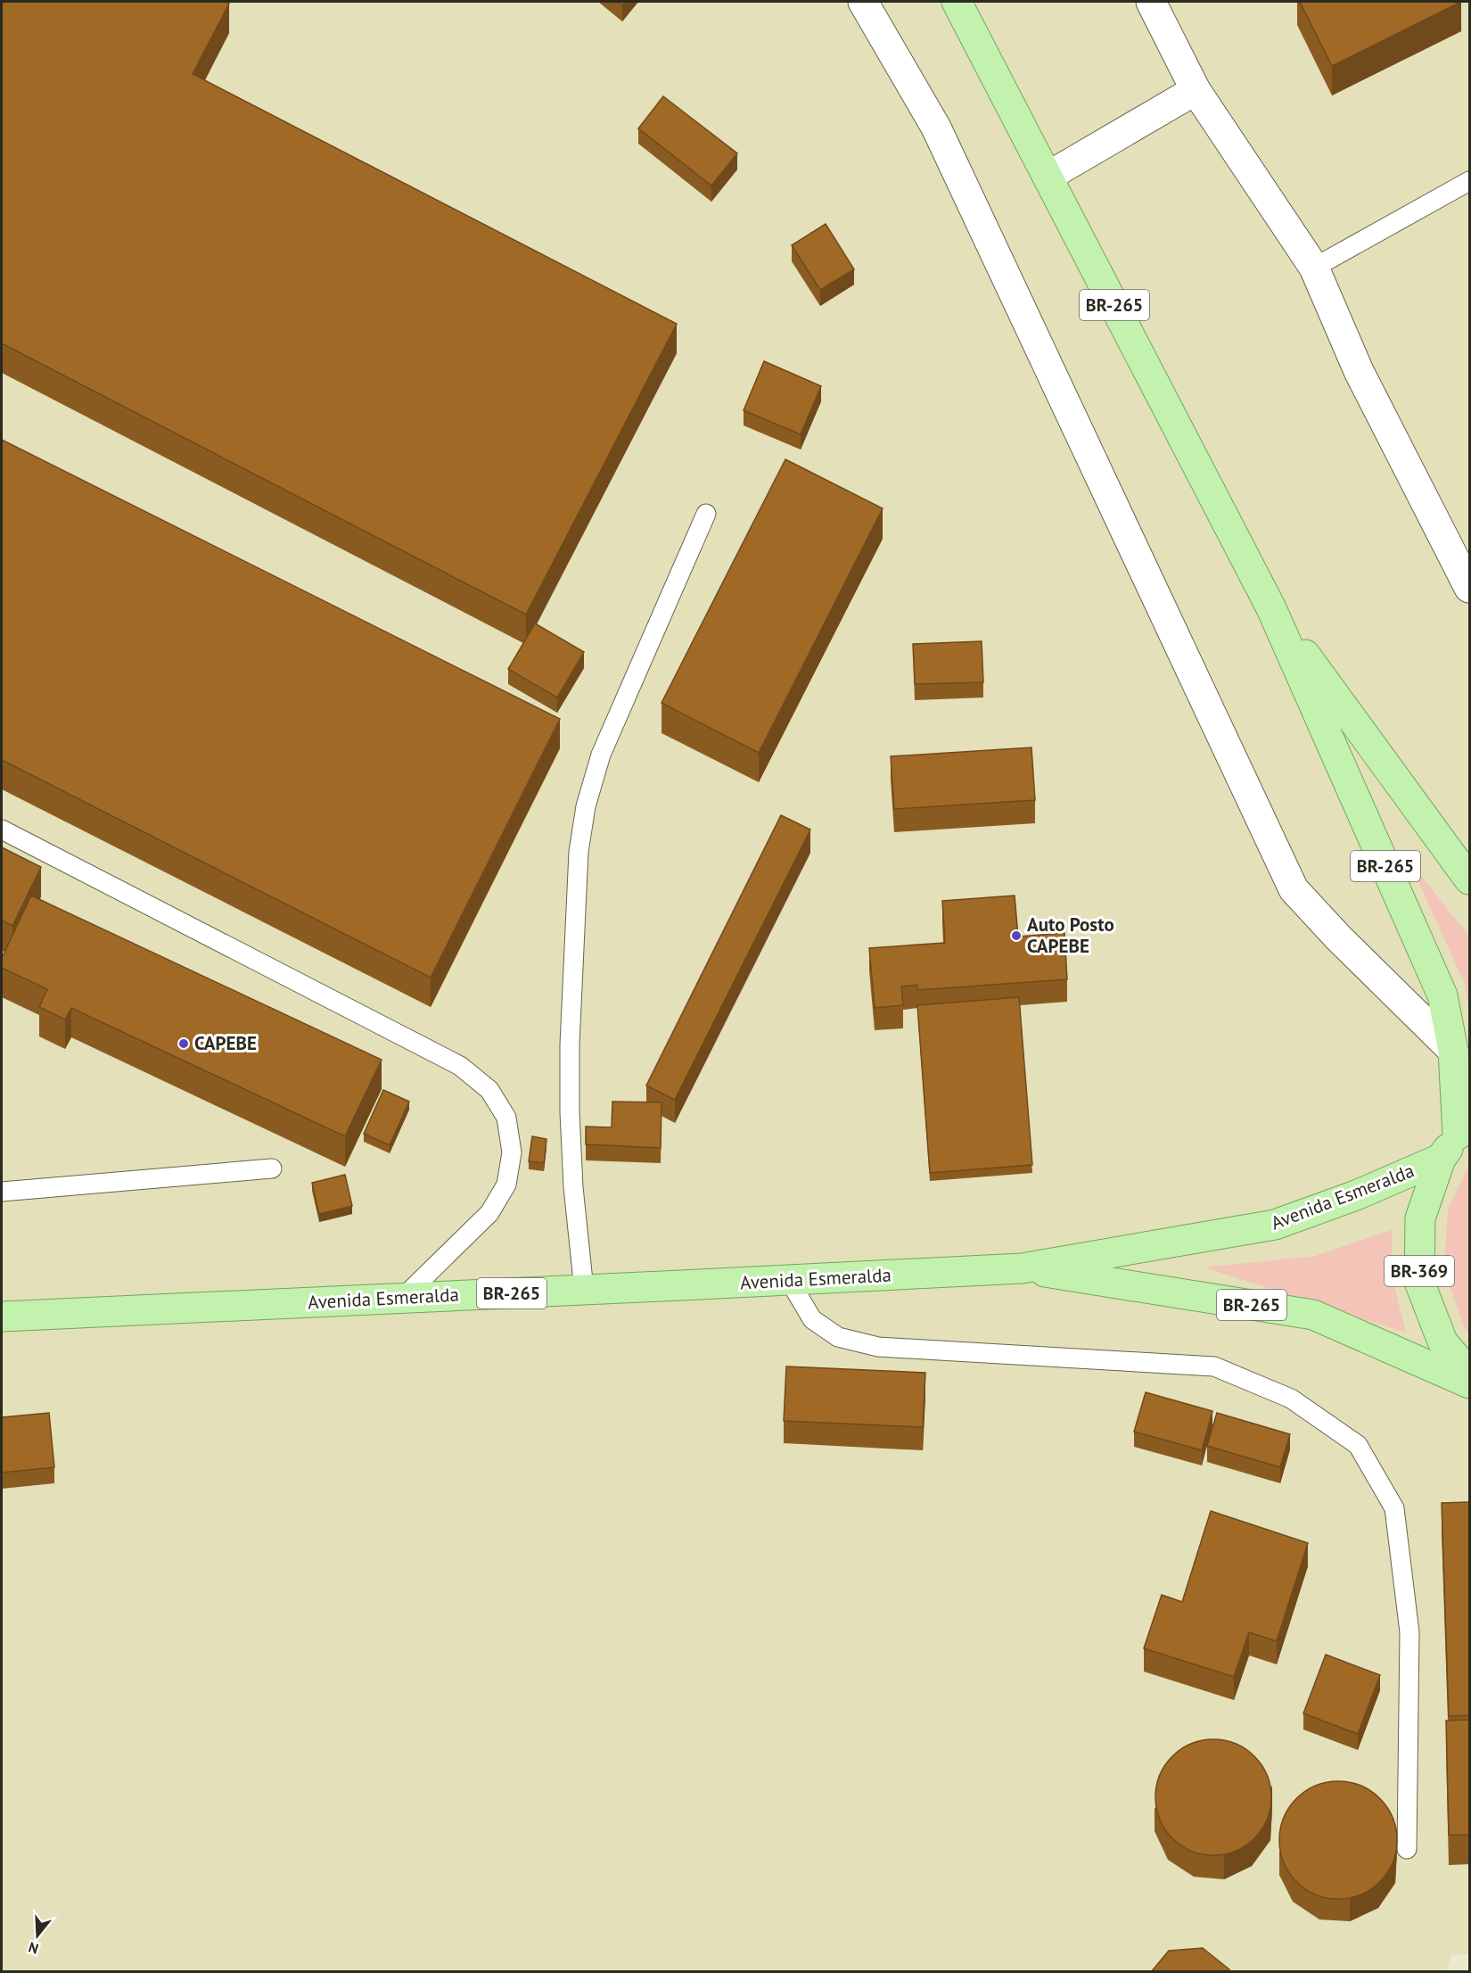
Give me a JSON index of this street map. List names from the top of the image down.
{
  "streets": {
    "main road": ["BR-265", "Avenida Esmeralda", "BR-369"]
  },
  "crossings": [
    ["BR-265", "BR-369"],
    ["Avenida Esmeralda", "BR-369"]
  ],
  "places": ["Auto Posto CAPEBE", "CAPEBE"],
  "north": "bottom"
}
